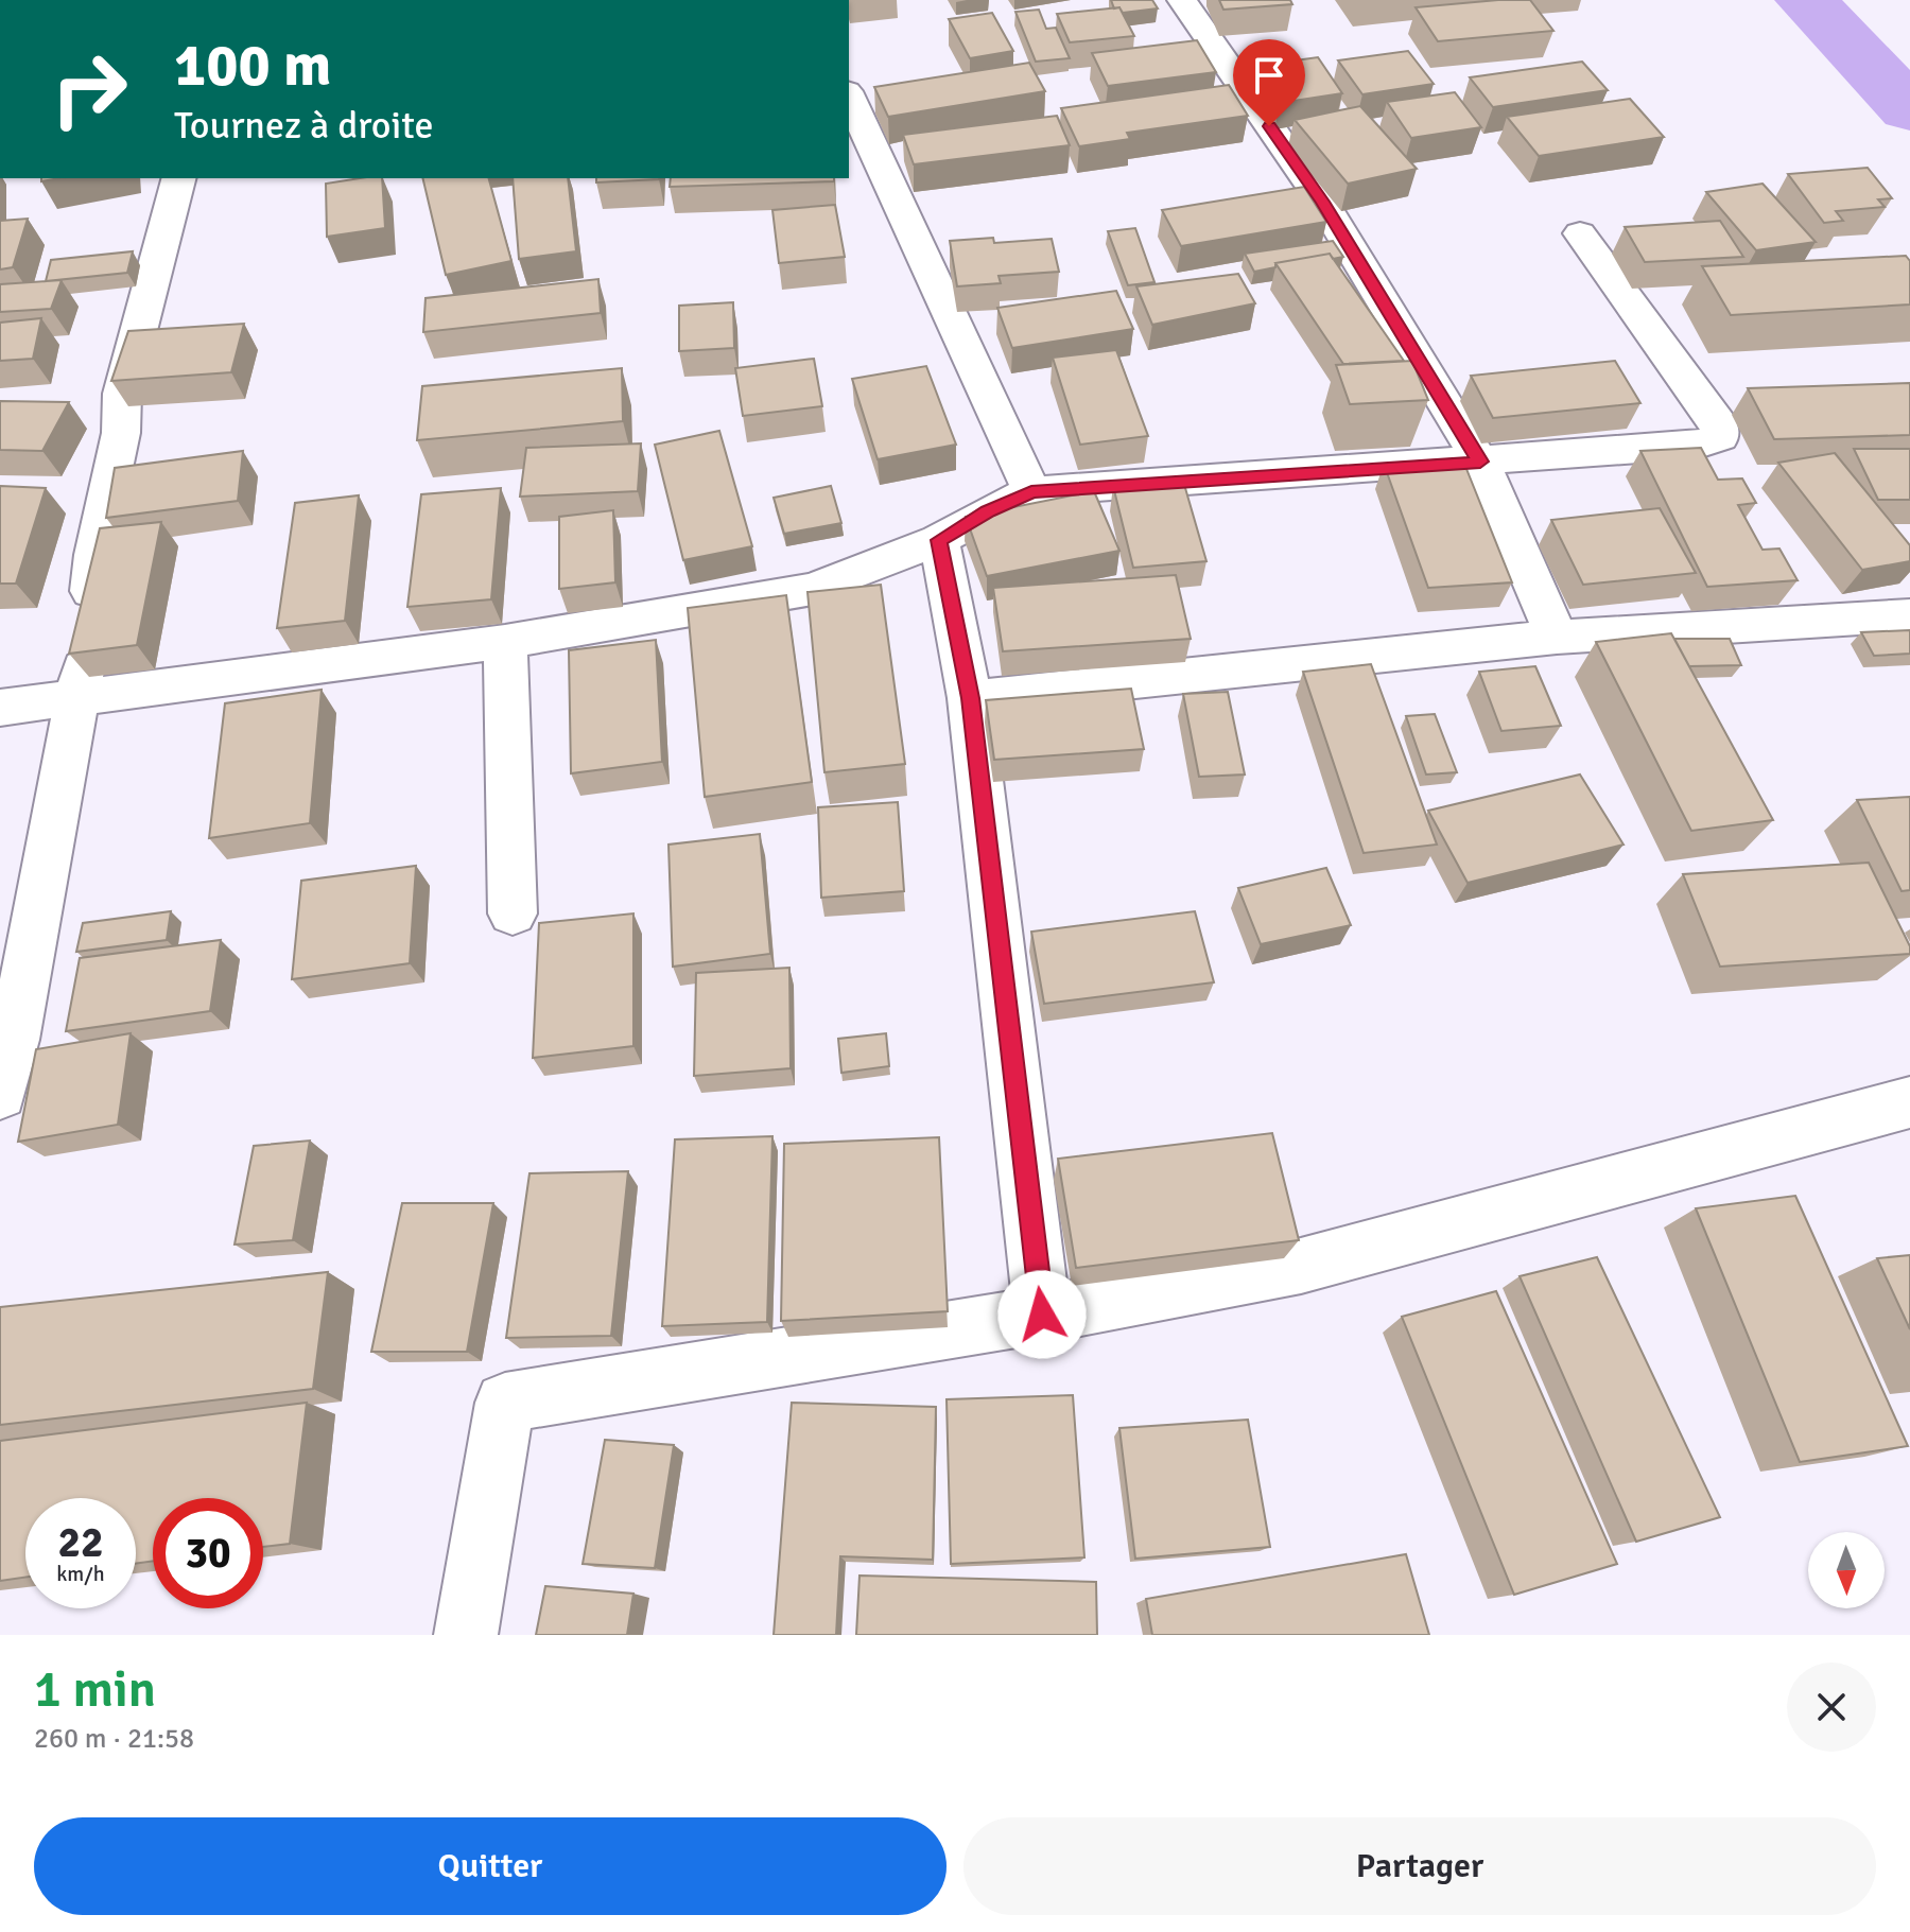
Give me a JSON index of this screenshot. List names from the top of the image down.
{
  "north": "bottom",
  "page": {
    "turn": ["100 m", "Tournez à droite"],
    "speed": "22 km/h",
    "limit": "30",
    "heading": ["1 min", "260 m · 21:58"],
    "buttons": ["Quitter", "Partager"]
  }
}
